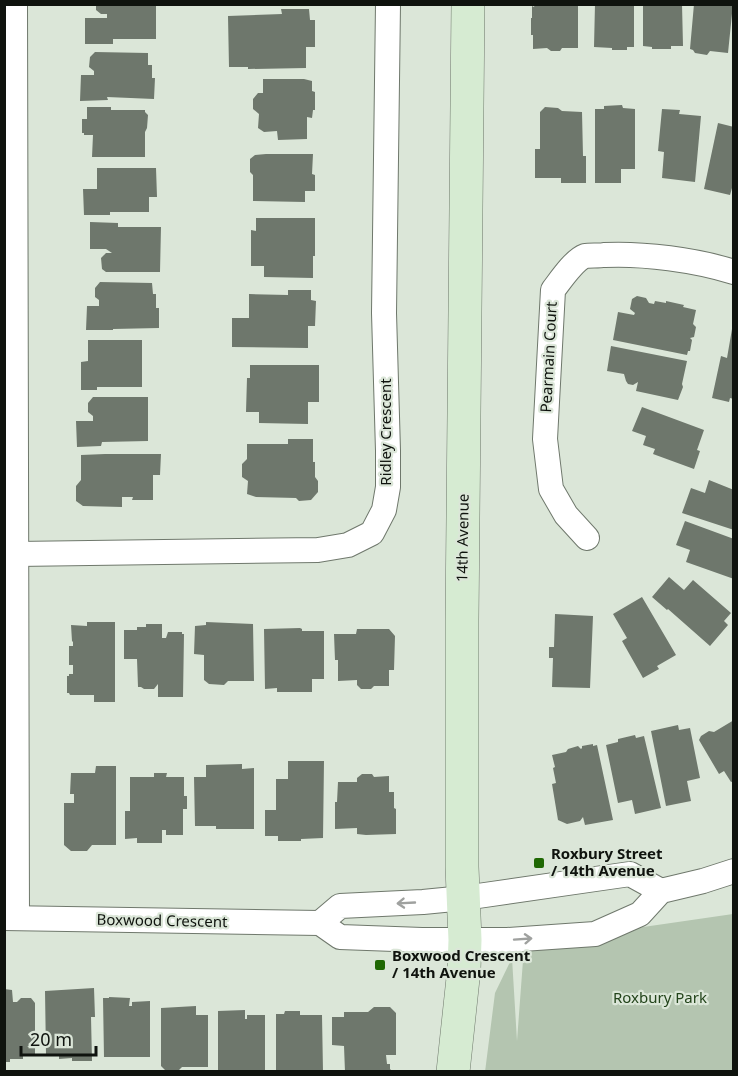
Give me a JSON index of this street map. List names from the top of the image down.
{
  "streets": {
    "main road": ["14th Avenue"],
    "street": ["Pearmain Court", "Ridley Crescent", "Boxwood Crescent"]
  },
  "crossings": [
    ["14th Avenue", "Boxwood Crescent"]
  ],
  "parks": ["Roxbury Park"],
  "places": {
    "transit": ["Roxbury Street / 14th Avenue", "Boxwood Crescent / 14th Avenue"]
  },
  "scale_bar": "20 m"
}
